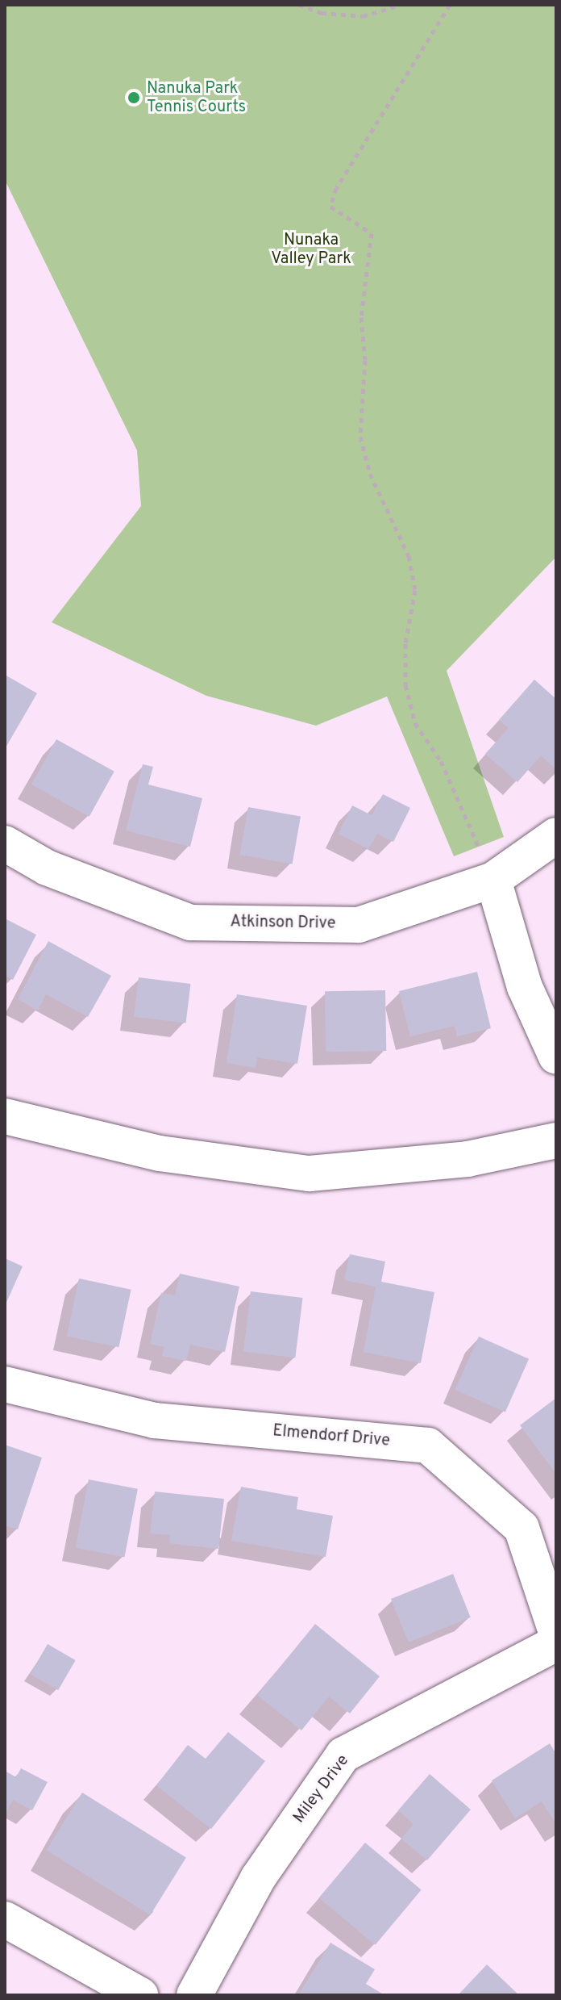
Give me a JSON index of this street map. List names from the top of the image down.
{
  "streets": {
    "street": ["Atkinson Drive", "Elmendorf Drive", "Miley Drive"]
  },
  "parks": ["Nunaka Valley Park"],
  "places": ["Nanuka Park Tennis Courts"]
}
